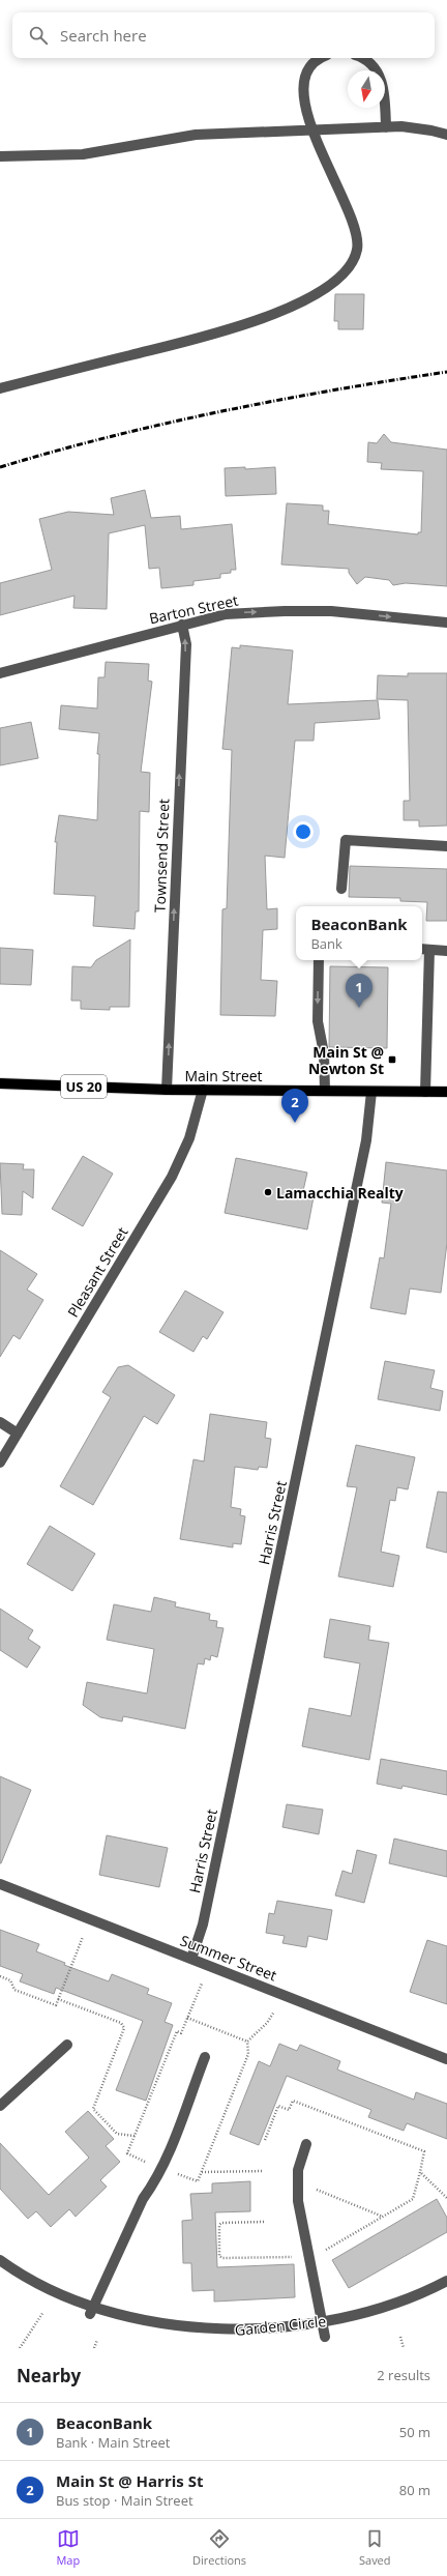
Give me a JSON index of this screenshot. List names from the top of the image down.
{
  "streets": {
    "main road": ["Main Street", "US 20"],
    "street": [
      "Barton Street",
      "Townsend Street",
      "Pleasant Street",
      "Harris Street",
      "Summer Street",
      "Garden Circle"
    ]
  },
  "crossings": [
    ["Barton Street", "Townsend Street"],
    ["Townsend Street", "Main Street"],
    ["Main Street", "Pleasant Street"],
    ["Main Street", "Harris Street"],
    ["Harris Street", "Summer Street"]
  ],
  "one_way": ["Barton Street", "Townsend Street"],
  "places": {
    "transit": ["Main St @ Newton St"],
    "other": ["Lamacchia Realty"]
  },
  "north": "bottom",
  "page": {
    "search": "Search here",
    "popup": ["BeaconBank", "Bank"],
    "pins": ["1", "2"],
    "heading": ["Nearby", "2 results"],
    "list": [
      {
        "mark": "1",
        "name": "BeaconBank",
        "note": "Bank · Main Street",
        "value": "50 m"
      },
      {
        "mark": "2",
        "name": "Main St @ Harris St",
        "note": "Bus stop · Main Street",
        "value": "80 m"
      }
    ],
    "nav": ["Map", "Directions", "Saved"]
  }
}
